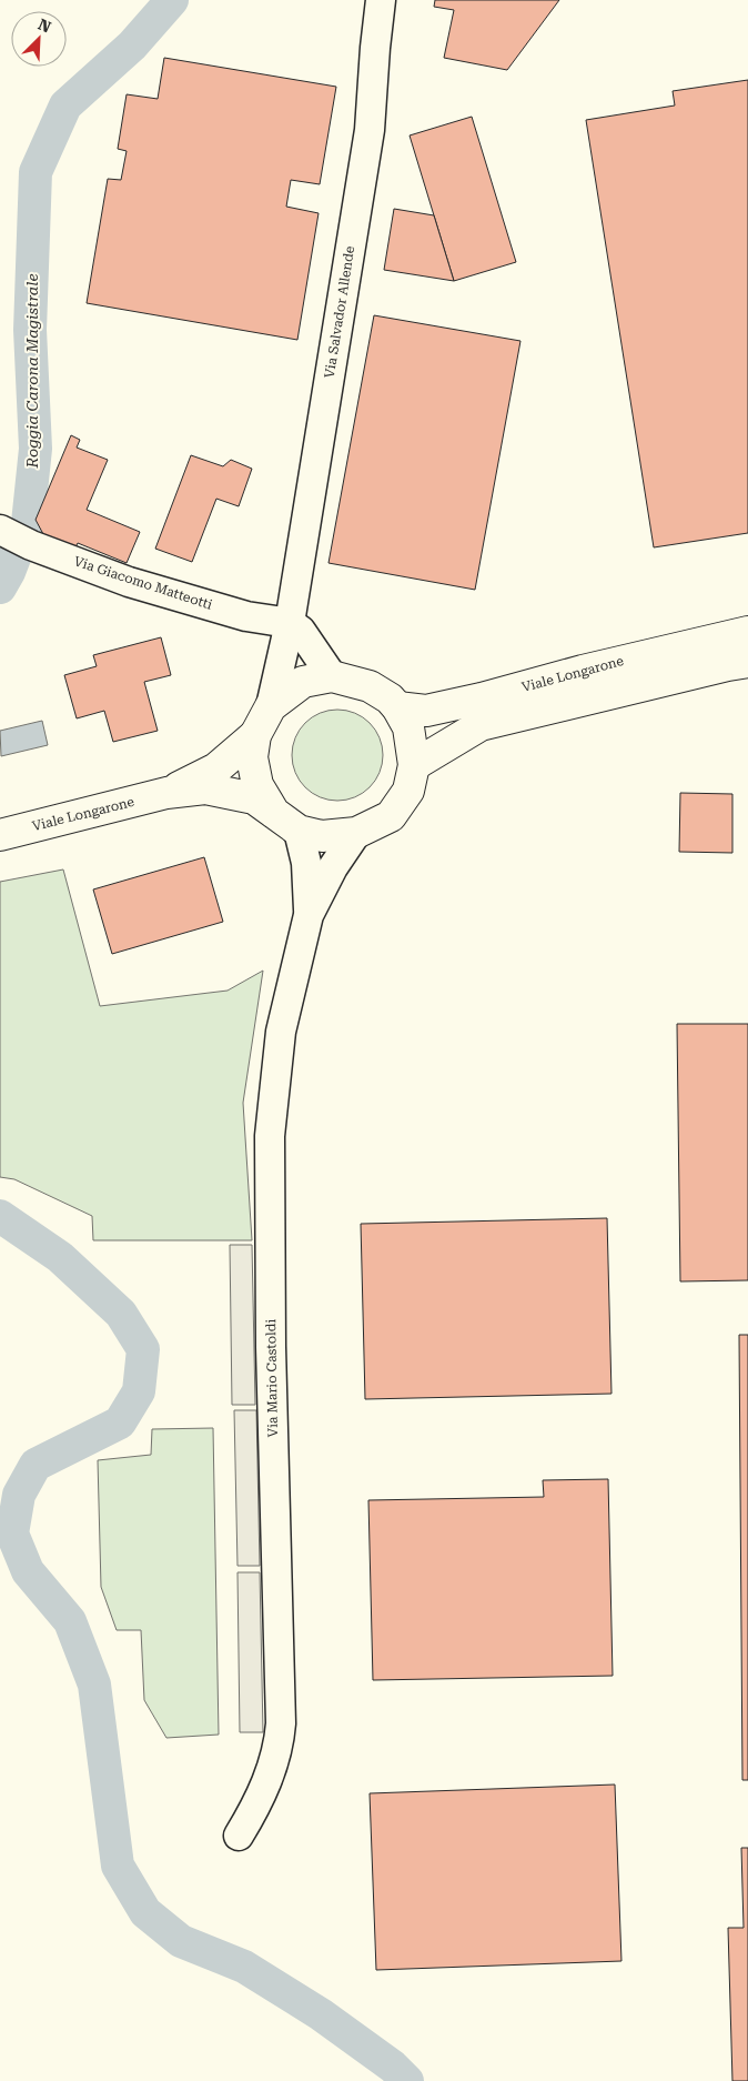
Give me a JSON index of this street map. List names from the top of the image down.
{
  "streets": {
    "main road": ["Viale Longarone"],
    "street": ["Via Salvador Allende", "Via Giacomo Matteotti", "Via Mario Castoldi"]
  },
  "crossings": [
    ["Via Salvador Allende", "Via Giacomo Matteotti"],
    ["Via Salvador Allende", "Viale Longarone"],
    ["Via Salvador Allende", "Via Mario Castoldi"],
    ["Viale Longarone", "Via Mario Castoldi"]
  ],
  "water": ["Roggia Carona Magistrale"],
  "north": "top right"
}
